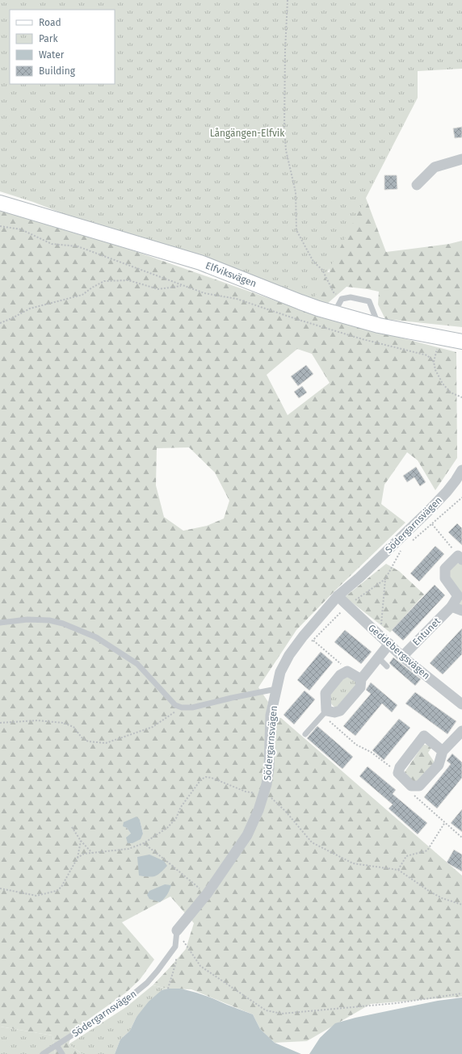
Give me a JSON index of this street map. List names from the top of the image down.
{
  "streets": {
    "street": [
      "Elfviksvägen",
      "Södergarnsvägen",
      "Entunet",
      "Geddebergsvägen"
    ]
  },
  "crossings": [
    ["Södergarnsvägen", "Geddebergsvägen"],
    ["Entunet", "Geddebergsvägen"]
  ],
  "parks": ["Långängen-Elfvik"],
  "legend": [
    "Road",
    "Park",
    "Water",
    "Building"
  ]
}
